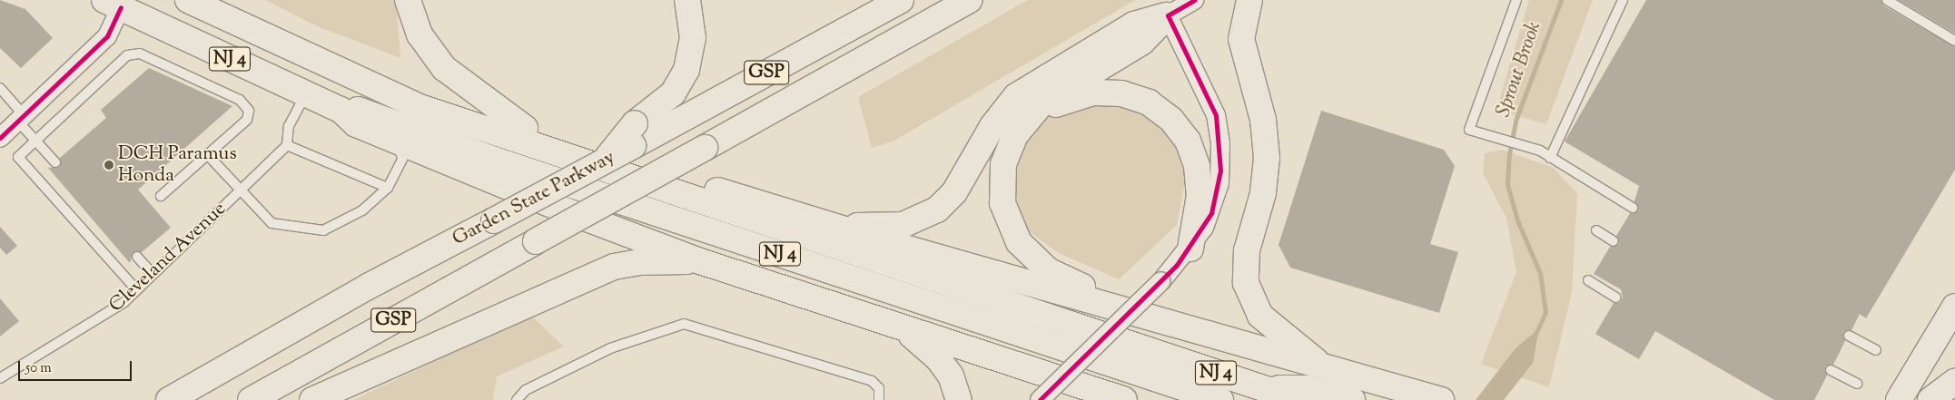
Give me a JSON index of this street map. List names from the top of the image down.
{
  "streets": {
    "highway": ["NJ 4", "GSP", "Garden State Parkway"],
    "lane": ["Cleveland Avenue"]
  },
  "water": ["Sprout Brook"],
  "places": ["DCH Paramus Honda"],
  "scale_bar": "50 m"
}
